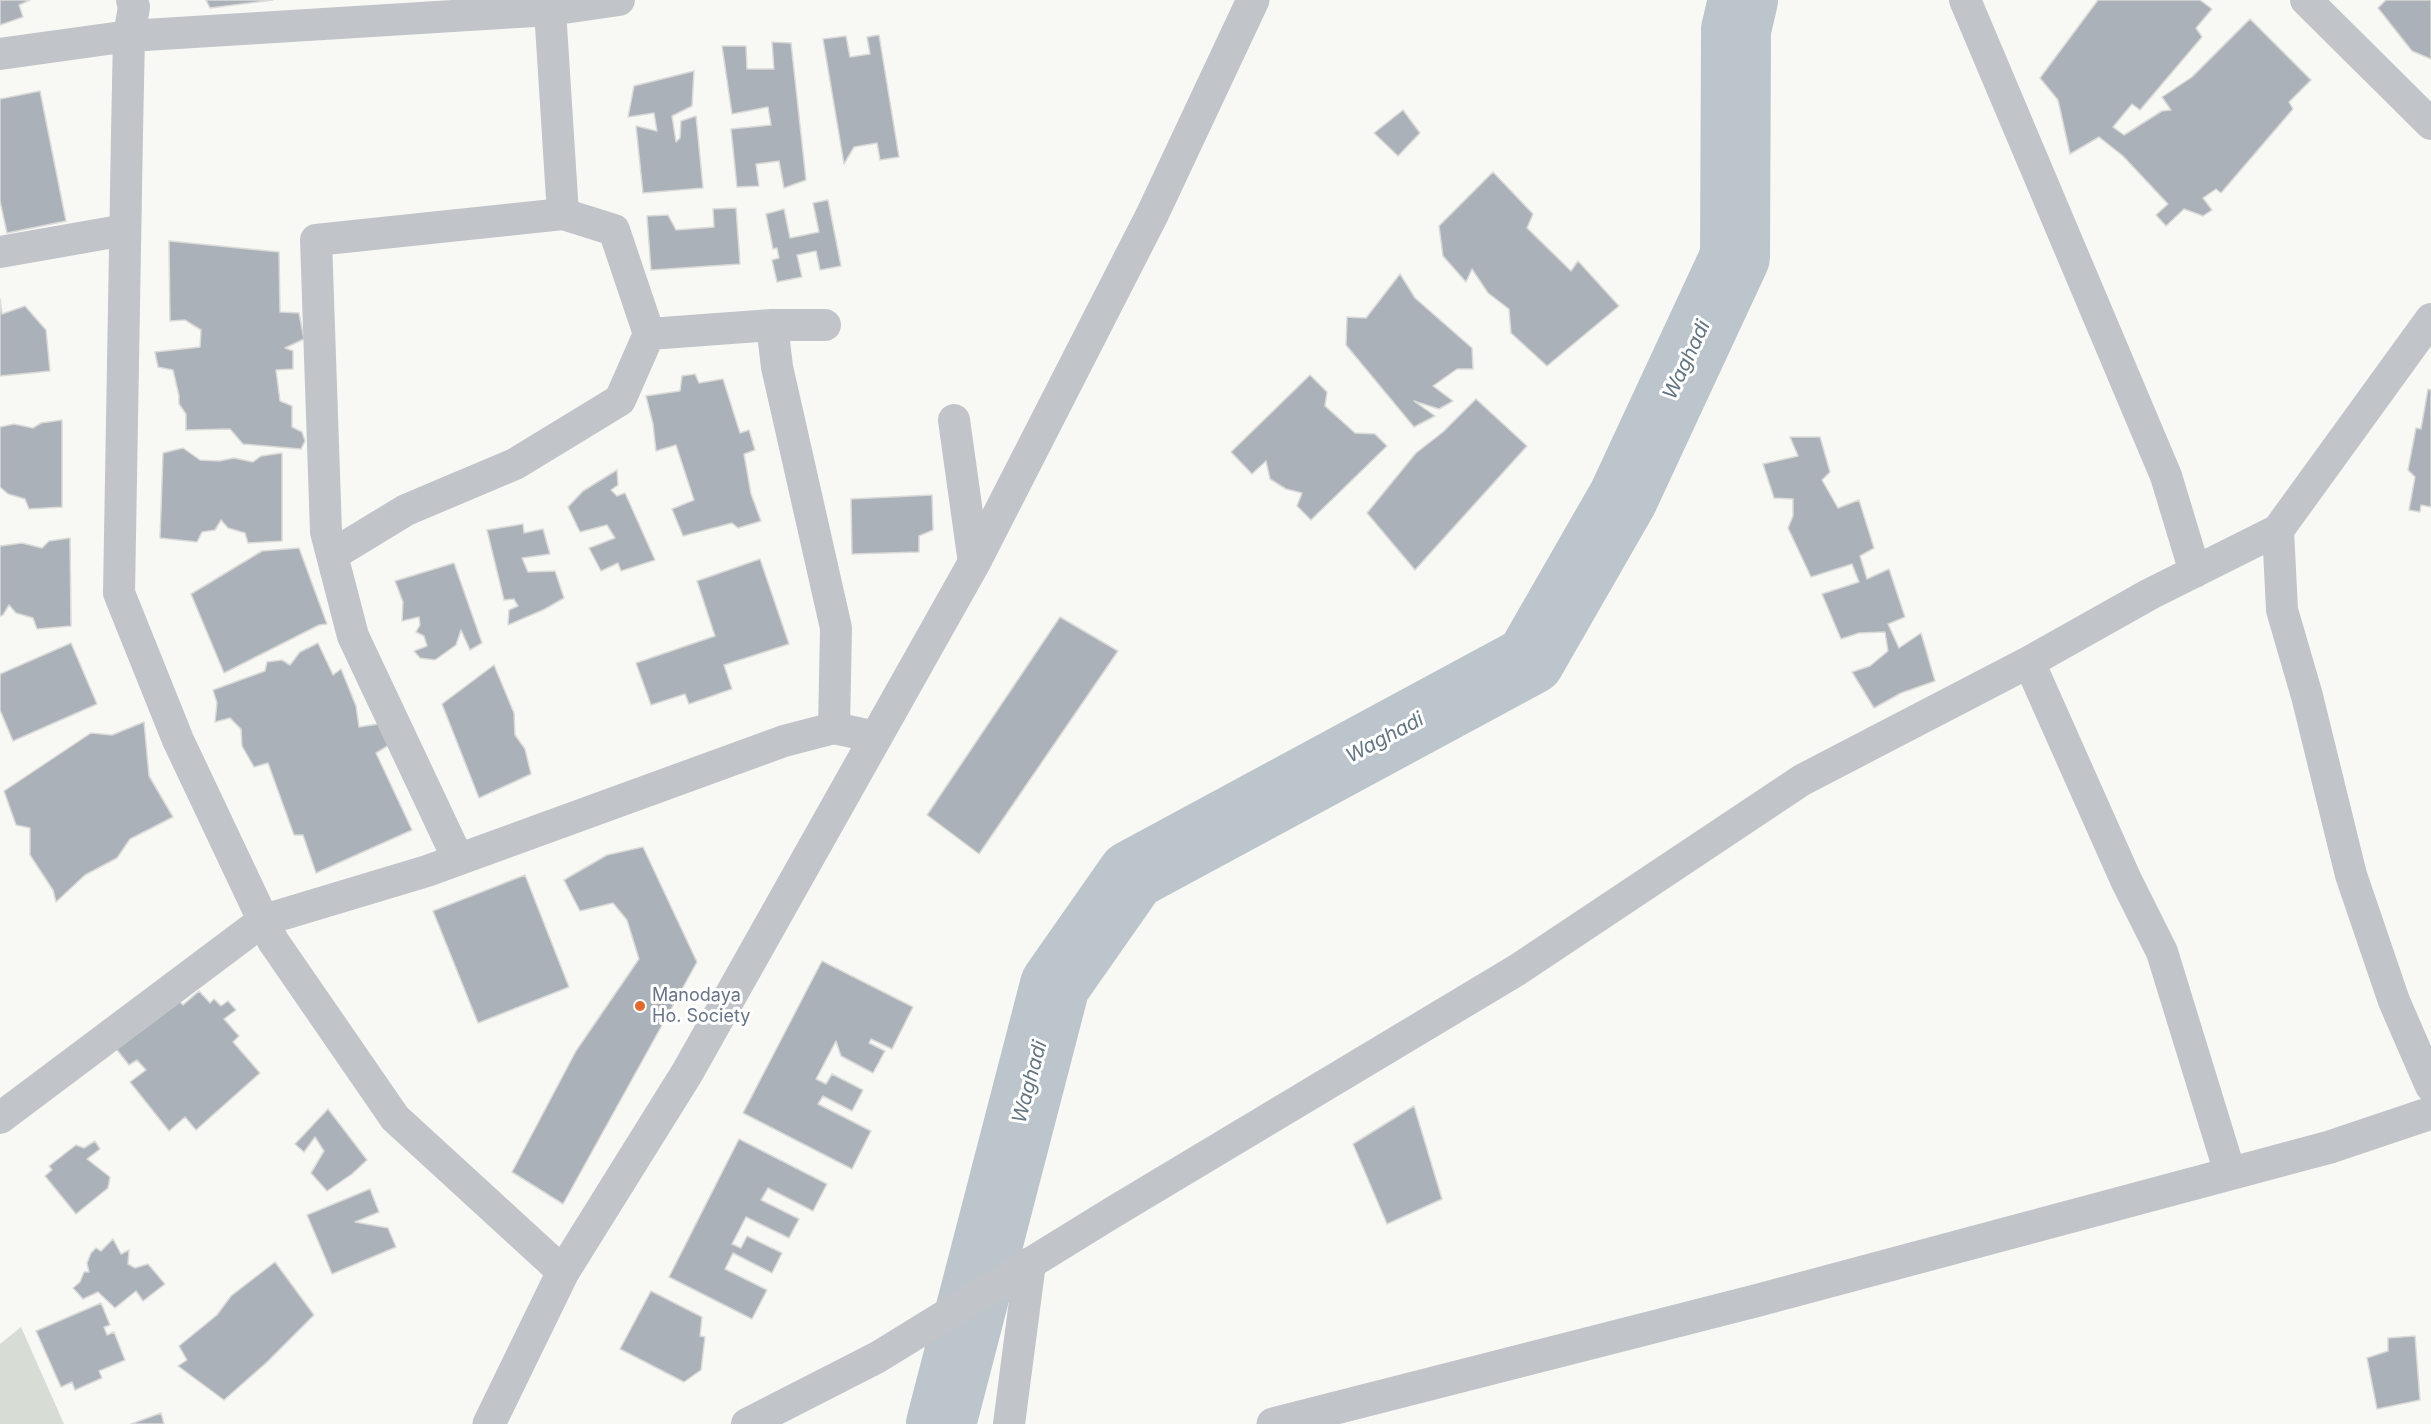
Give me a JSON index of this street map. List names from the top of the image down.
{
  "water": ["Waghadi"],
  "places": ["Manodaya Ho. Society"]
}
